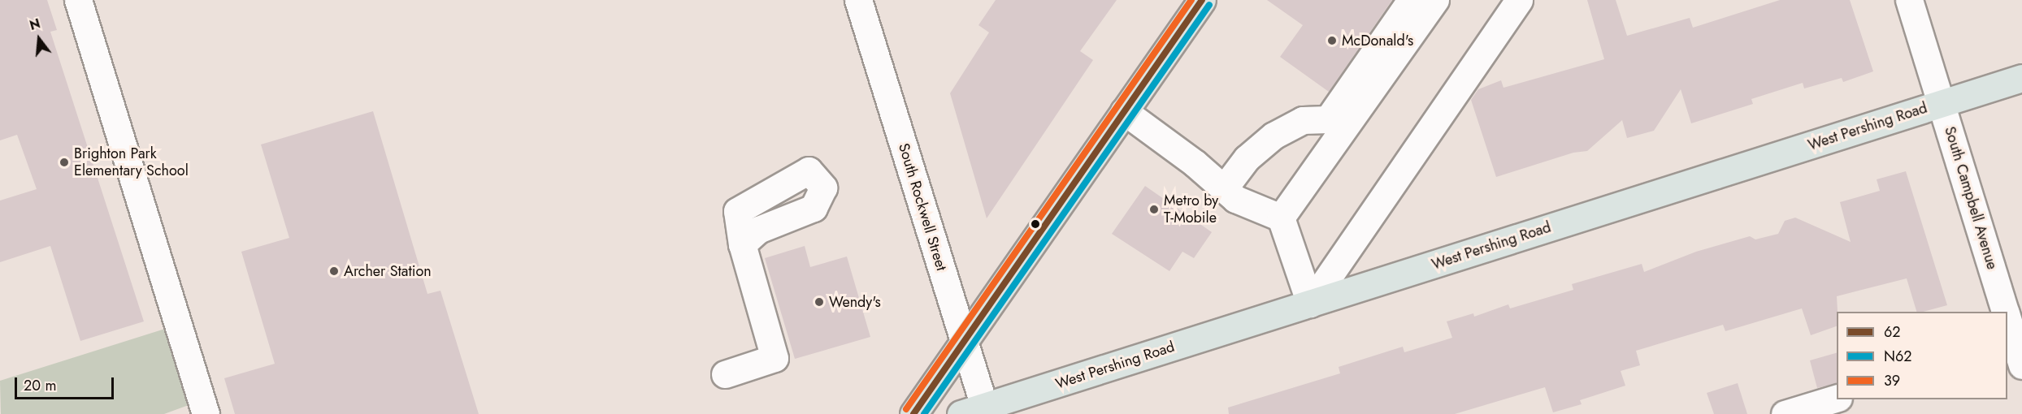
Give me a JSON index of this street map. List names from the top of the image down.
{
  "streets": {
    "main road": ["West Pershing Road"],
    "street": ["South Campbell Avenue", "South Rockwell Street"]
  },
  "crossings": [
    ["West Pershing Road", "South Campbell Avenue"],
    ["West Pershing Road", "South Rockwell Street"]
  ],
  "places": [
    "McDonald's",
    "Brighton Park Elementary School",
    "Metro by T-Mobile",
    "Archer Station",
    "Wendy's"
  ],
  "lines": ["transit line 62", "transit line 39", "transit line N62"],
  "legend": ["62", "N62", "39"],
  "scale_bar": "20 m",
  "north": "top"
}
